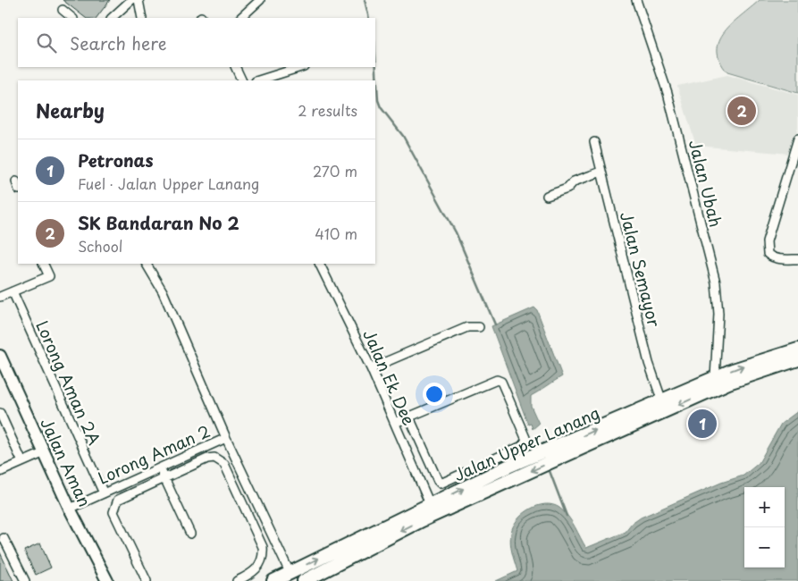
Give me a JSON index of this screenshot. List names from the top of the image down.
{
  "streets": {
    "main road": ["Jalan Upper Lanang"],
    "street": [
      "Jalan Ubah",
      "Jalan Semayor",
      "Jalan Ek Dee",
      "Lorong Aman 2A",
      "Lorong Aman 2",
      "Jalan Aman"
    ]
  },
  "crossings": [
    ["Jalan Ubah", "Jalan Upper Lanang"],
    ["Jalan Semayor", "Jalan Upper Lanang"],
    ["Jalan Ek Dee", "Jalan Upper Lanang"],
    ["Lorong Aman 2A", "Lorong Aman 2"],
    ["Lorong Aman 2", "Jalan Aman"]
  ],
  "page": {
    "search": "Search here",
    "heading": ["Nearby", "2 results"],
    "pins": ["2", "1"],
    "list": [
      {
        "mark": "1",
        "name": "Petronas",
        "note": "Fuel · Jalan Upper Lanang",
        "value": "270 m"
      },
      {
        "mark": "2",
        "name": "SK Bandaran No 2",
        "note": "School",
        "value": "410 m"
      }
    ],
    "map_buttons": ["+", "−"]
  }
}
